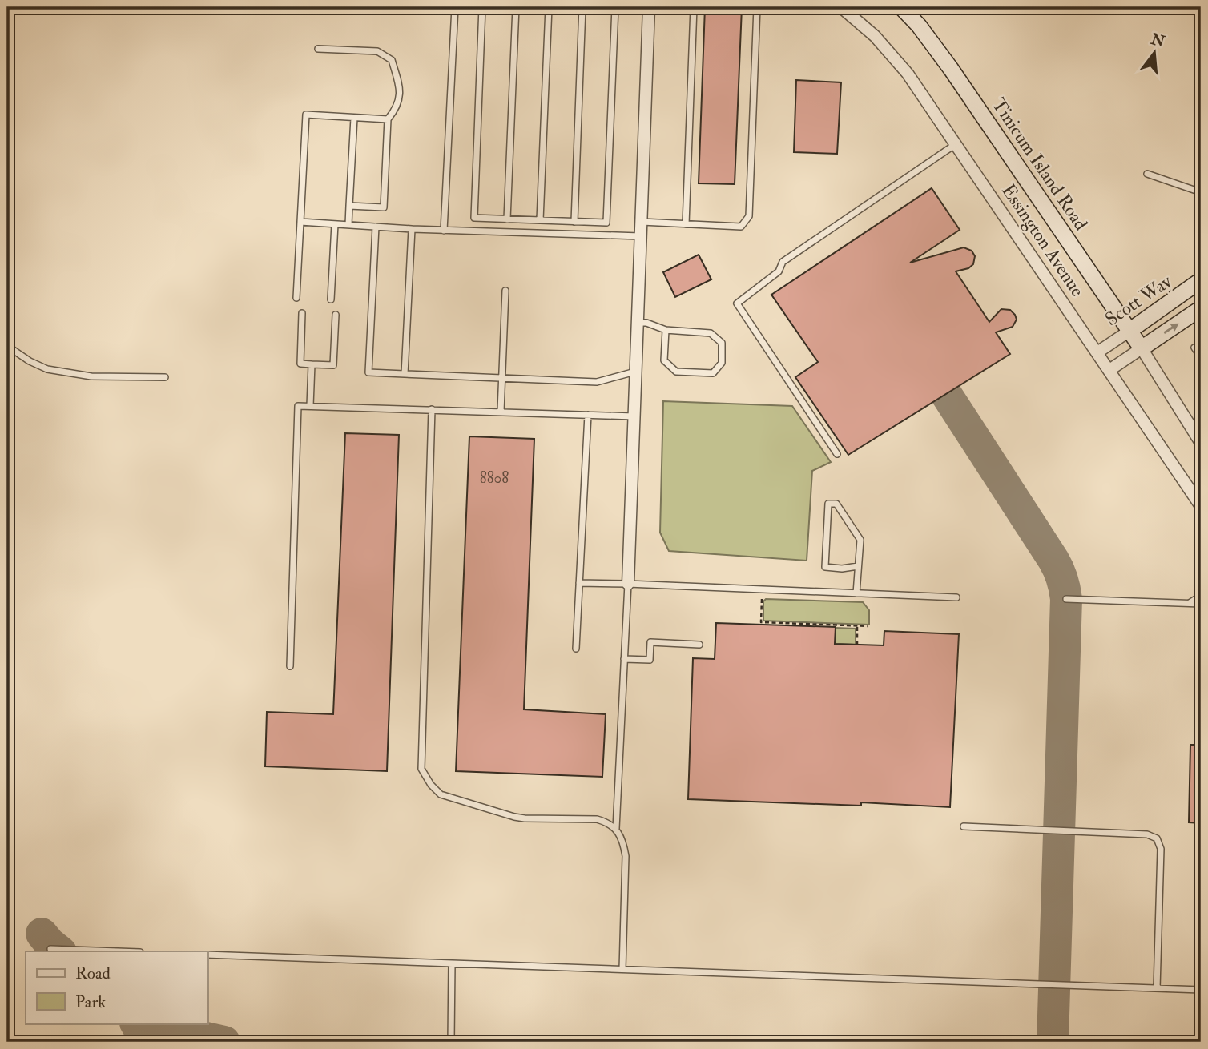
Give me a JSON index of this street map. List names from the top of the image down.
{
  "streets": {
    "street": ["Tinicum Island Road", "Essington Avenue", "Scott Way"]
  },
  "crossings": [
    ["Tinicum Island Road", "Scott Way"],
    ["Essington Avenue", "Scott Way"]
  ],
  "house_numbers": ["8808"],
  "legend": ["Road", "Park"],
  "north": "top"
}
